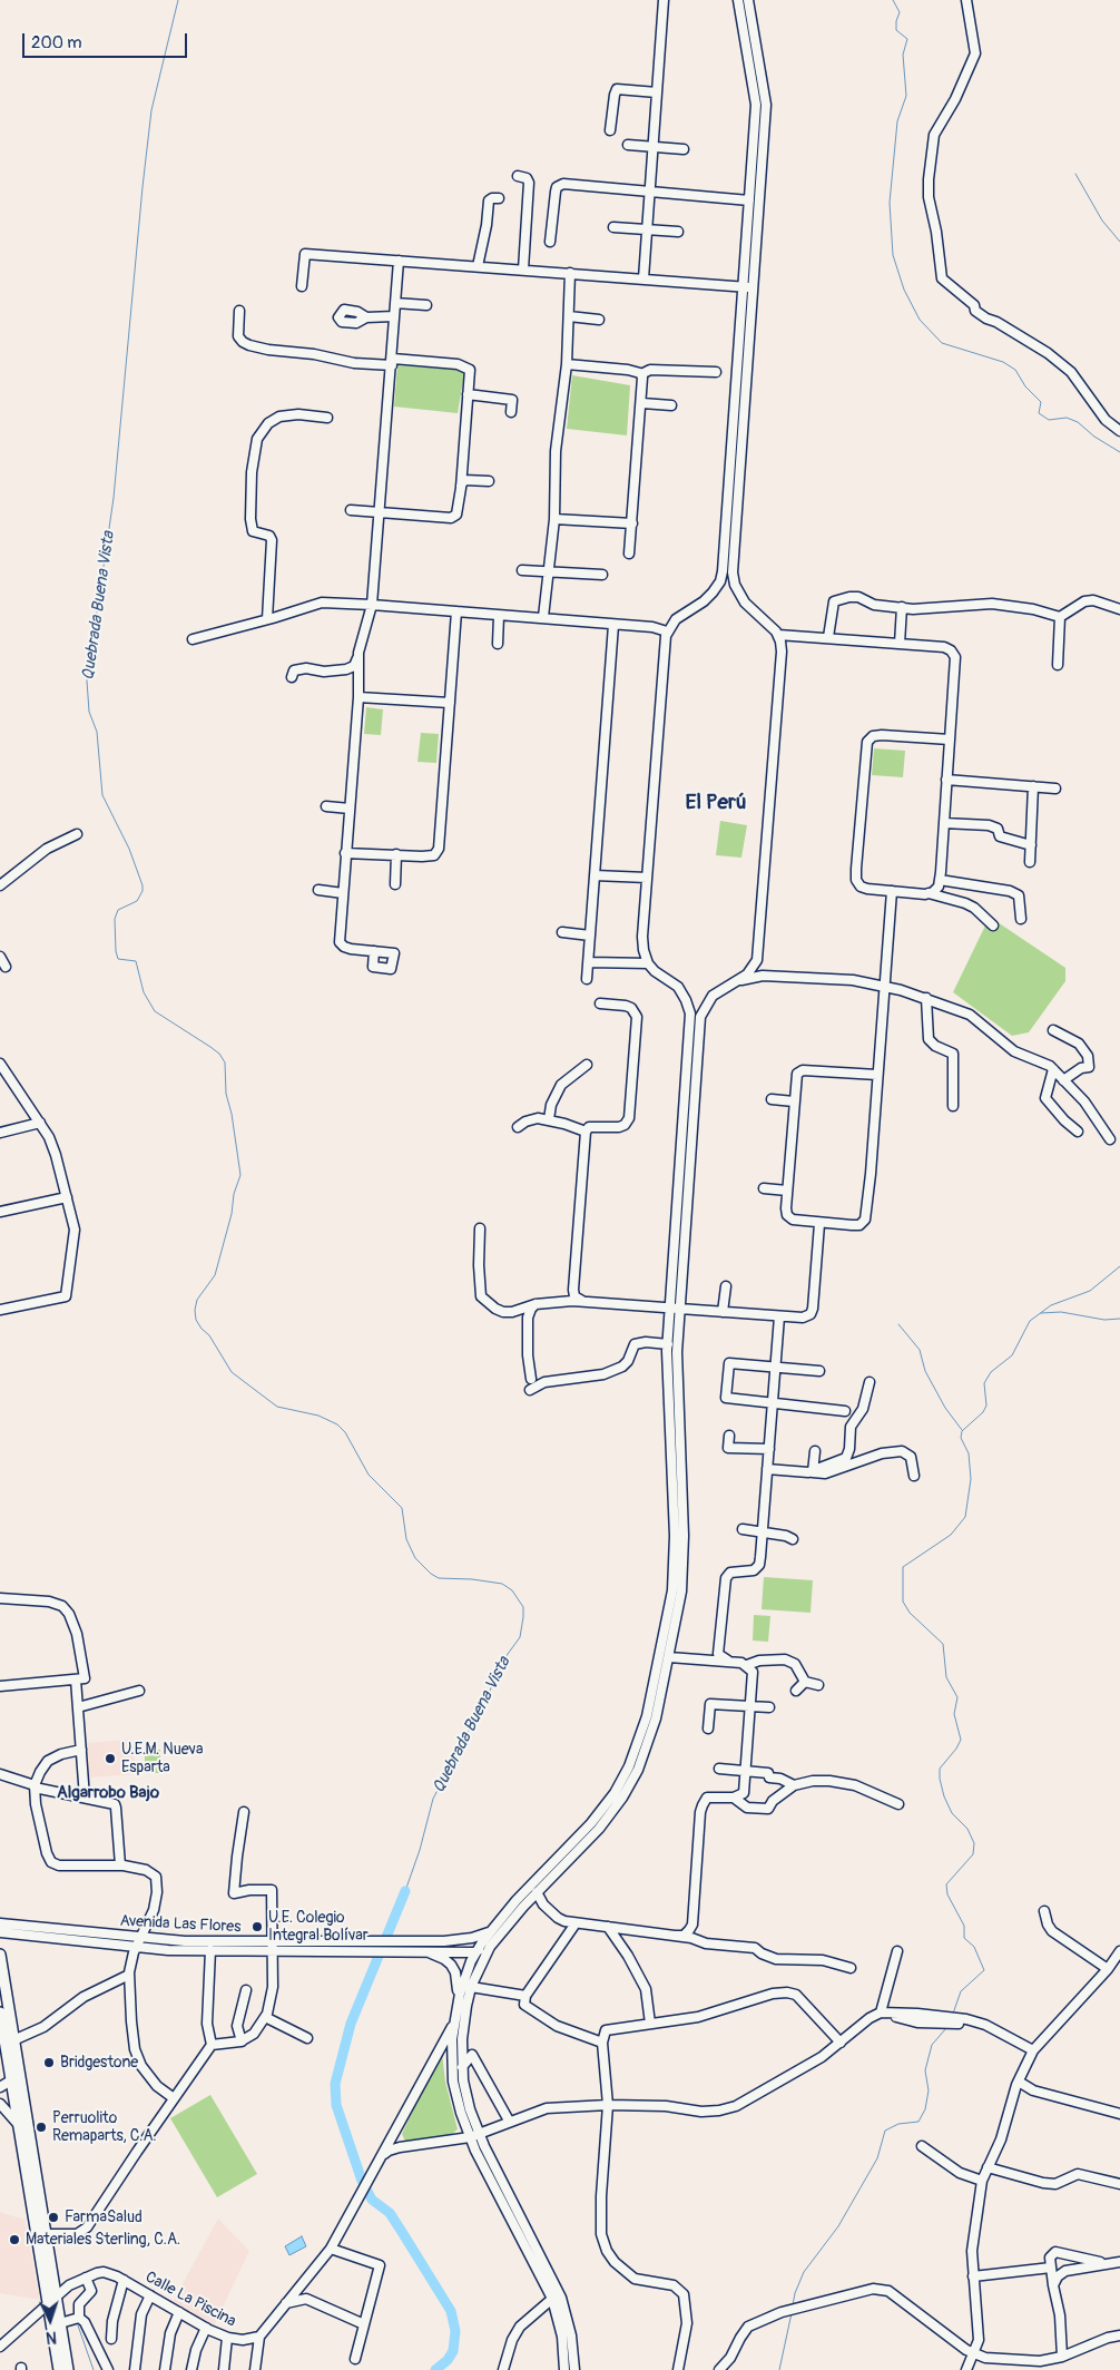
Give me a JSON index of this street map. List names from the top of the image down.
{
  "streets": {
    "street": ["Avenida Las Flores", "Calle La Piscina"]
  },
  "districts": ["El Perú", "Algarrobo Bajo"],
  "water": ["Quebrada Buena Vista"],
  "places": [
    "U.E.M. Nueva Esparta",
    "U.E. Colegio Integral Bolívar",
    "Bridgestone",
    "Perruolito Remaparts, C.A.",
    "FarmaSalud",
    "Materiales Sterling, C.A."
  ],
  "scale_bar": "200 m",
  "north": "bottom"
}
